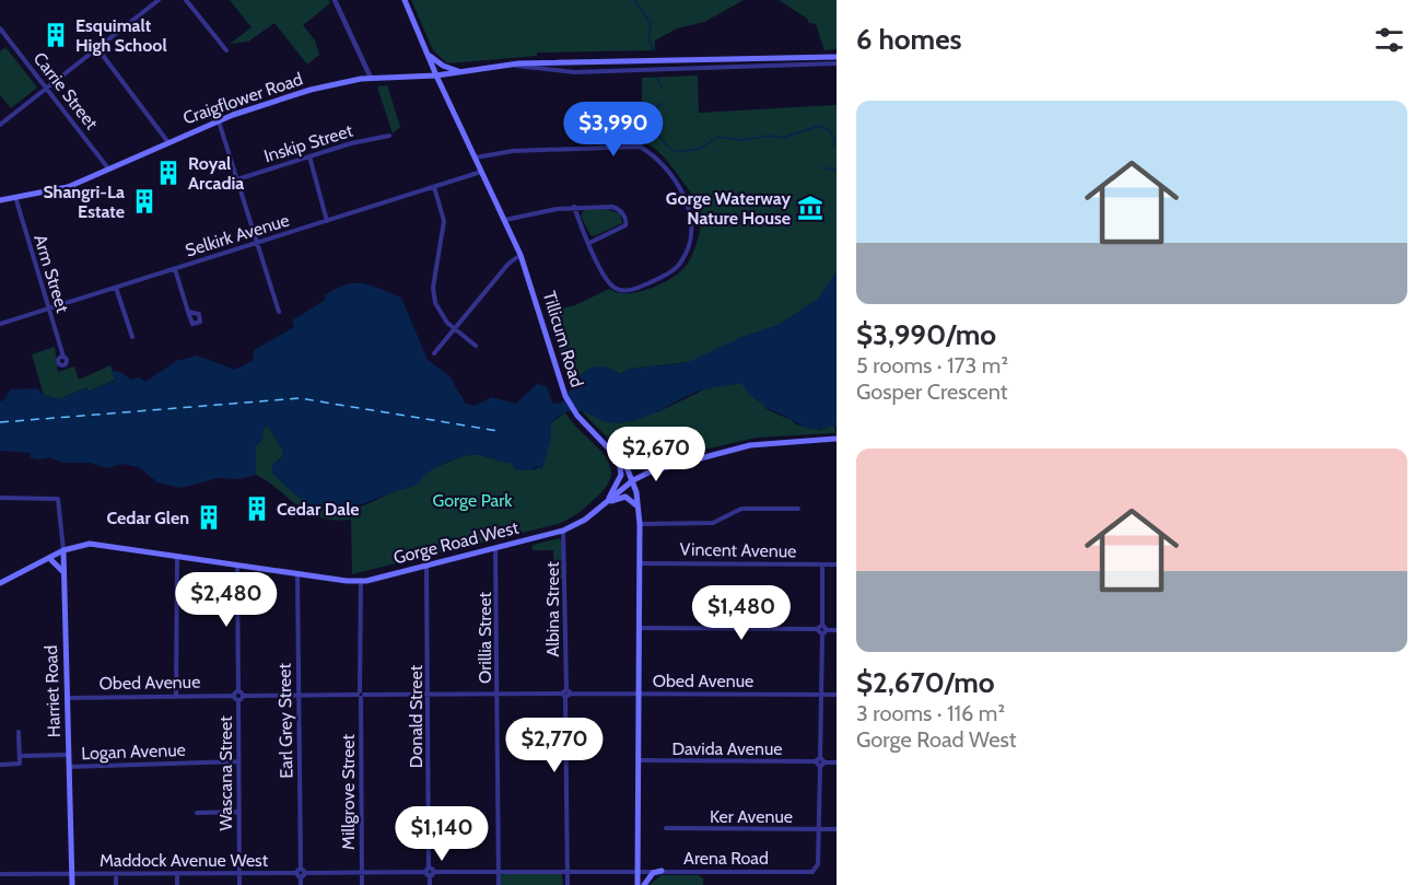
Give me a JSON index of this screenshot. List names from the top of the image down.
{
  "streets": {
    "main road": [
      "Craigflower Road",
      "Tillicum Road",
      "Gorge Road West",
      "Harriet Road"
    ],
    "street": [
      "Carrie Street",
      "Inskip Street",
      "Selkirk Avenue",
      "Arm Street",
      "Vincent Avenue",
      "Albina Street",
      "Orillia Street",
      "Obed Avenue",
      "Donald Street",
      "Earl Grey Street",
      "Davida Avenue",
      "Logan Avenue",
      "Wascana Street",
      "Millgrove Street",
      "Ker Avenue",
      "Arena Road",
      "Maddock Avenue West"
    ]
  },
  "crossings": [
    ["Carrie Street", "Craigflower Road"],
    ["Craigflower Road", "Arm Street"],
    ["Craigflower Road", "Tillicum Road"],
    ["Selkirk Avenue", "Arm Street"],
    ["Selkirk Avenue", "Tillicum Road"],
    ["Tillicum Road", "Gorge Road West"],
    ["Tillicum Road", "Vincent Avenue"],
    ["Tillicum Road", "Obed Avenue"],
    ["Tillicum Road", "Davida Avenue"],
    ["Tillicum Road", "Arena Road"],
    ["Tillicum Road", "Maddock Avenue West"],
    ["Gorge Road West", "Albina Street"],
    ["Gorge Road West", "Orillia Street"],
    ["Gorge Road West", "Harriet Road"],
    ["Gorge Road West", "Donald Street"],
    ["Gorge Road West", "Earl Grey Street"],
    ["Gorge Road West", "Wascana Street"],
    ["Gorge Road West", "Millgrove Street"],
    ["Albina Street", "Obed Avenue"],
    ["Albina Street", "Maddock Avenue West"],
    ["Orillia Street", "Obed Avenue"],
    ["Orillia Street", "Maddock Avenue West"],
    ["Obed Avenue", "Harriet Road"],
    ["Obed Avenue", "Donald Street"],
    ["Obed Avenue", "Earl Grey Street"],
    ["Obed Avenue", "Wascana Street"],
    ["Obed Avenue", "Millgrove Street"],
    ["Harriet Road", "Logan Avenue"],
    ["Harriet Road", "Maddock Avenue West"],
    ["Donald Street", "Maddock Avenue West"],
    ["Earl Grey Street", "Maddock Avenue West"],
    ["Logan Avenue", "Wascana Street"],
    ["Wascana Street", "Maddock Avenue West"],
    ["Millgrove Street", "Maddock Avenue West"],
    ["Ker Avenue", "Arena Road"],
    ["Arena Road", "Maddock Avenue West"]
  ],
  "parks": ["Gorge Park"],
  "places": {
    "building": [
      "Esquimalt High School",
      "Royal Arcadia",
      "Shangri-La Estate",
      "Cedar Dale",
      "Cedar Glen"
    ],
    "museum": ["Gorge Waterway Nature House"]
  },
  "page": {
    "heading": "6 homes",
    "list": [
      {
        "name": "$3,990/mo",
        "note": "5 rooms · 173 m² · Gosper Crescent"
      },
      {
        "name": "$2,670/mo",
        "note": "3 rooms · 116 m² · Gorge Road West"
      }
    ],
    "price": [
      "$3,990",
      "$2,670",
      "$2,480",
      "$1,480",
      "$2,770",
      "$1,140"
    ]
  }
}
